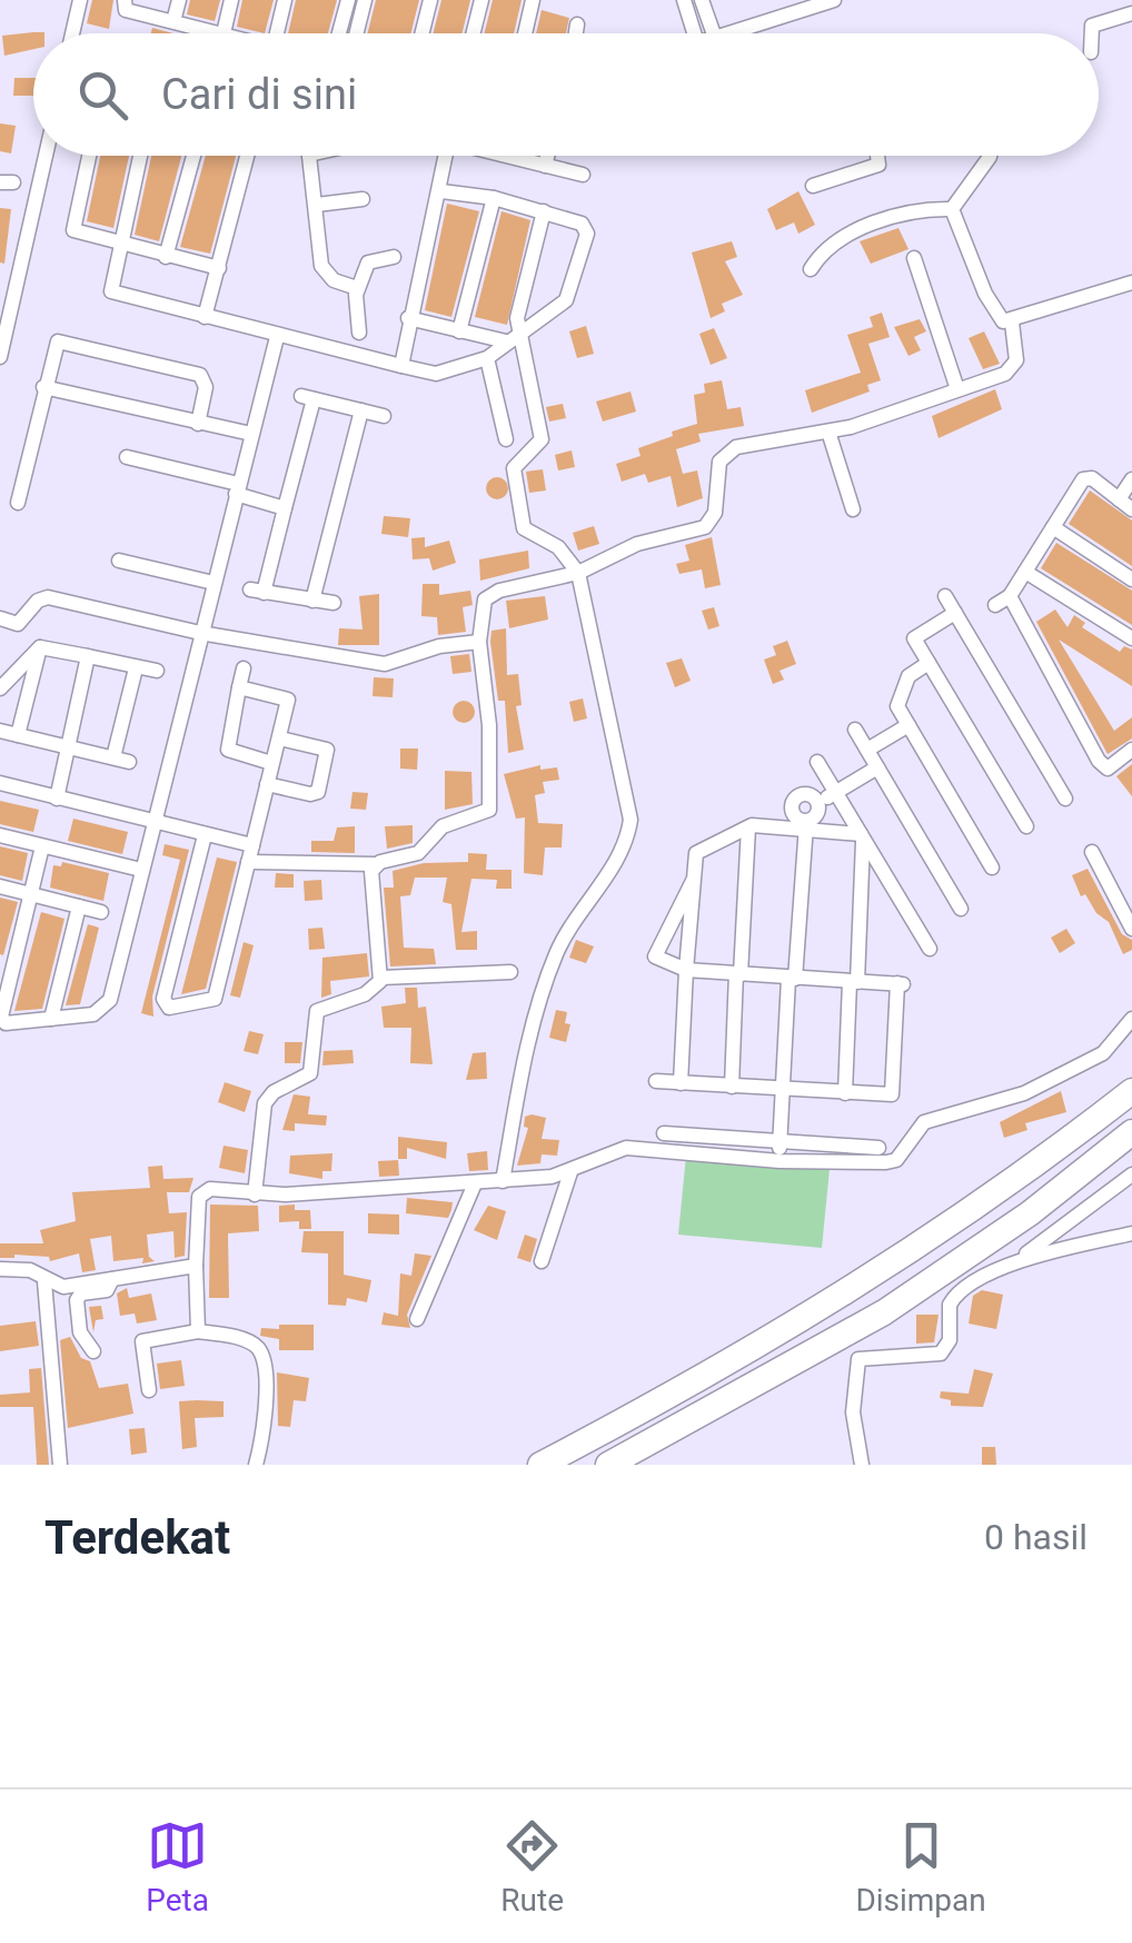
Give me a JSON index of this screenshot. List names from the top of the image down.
{
  "page": {
    "search": "Cari di sini",
    "heading": ["Terdekat", "0 hasil"],
    "nav": ["Peta", "Rute", "Disimpan"]
  }
}
